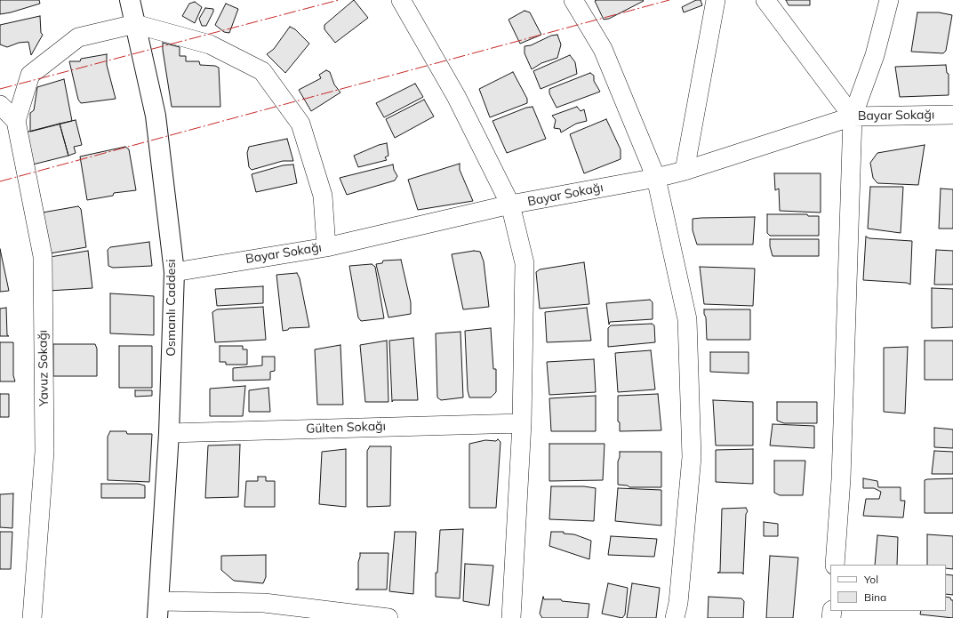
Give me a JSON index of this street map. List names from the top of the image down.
{
  "streets": {
    "main road": ["Osmanlı Caddesi"],
    "street": ["Bayar Sokağı", "Yavuz Sokağı", "Gülten Sokağı"]
  },
  "crossings": [
    ["Bayar Sokağı", "Osmanlı Caddesi"],
    ["Osmanlı Caddesi", "Gülten Sokağı"]
  ],
  "legend": ["Yol", "Bina"]
}
